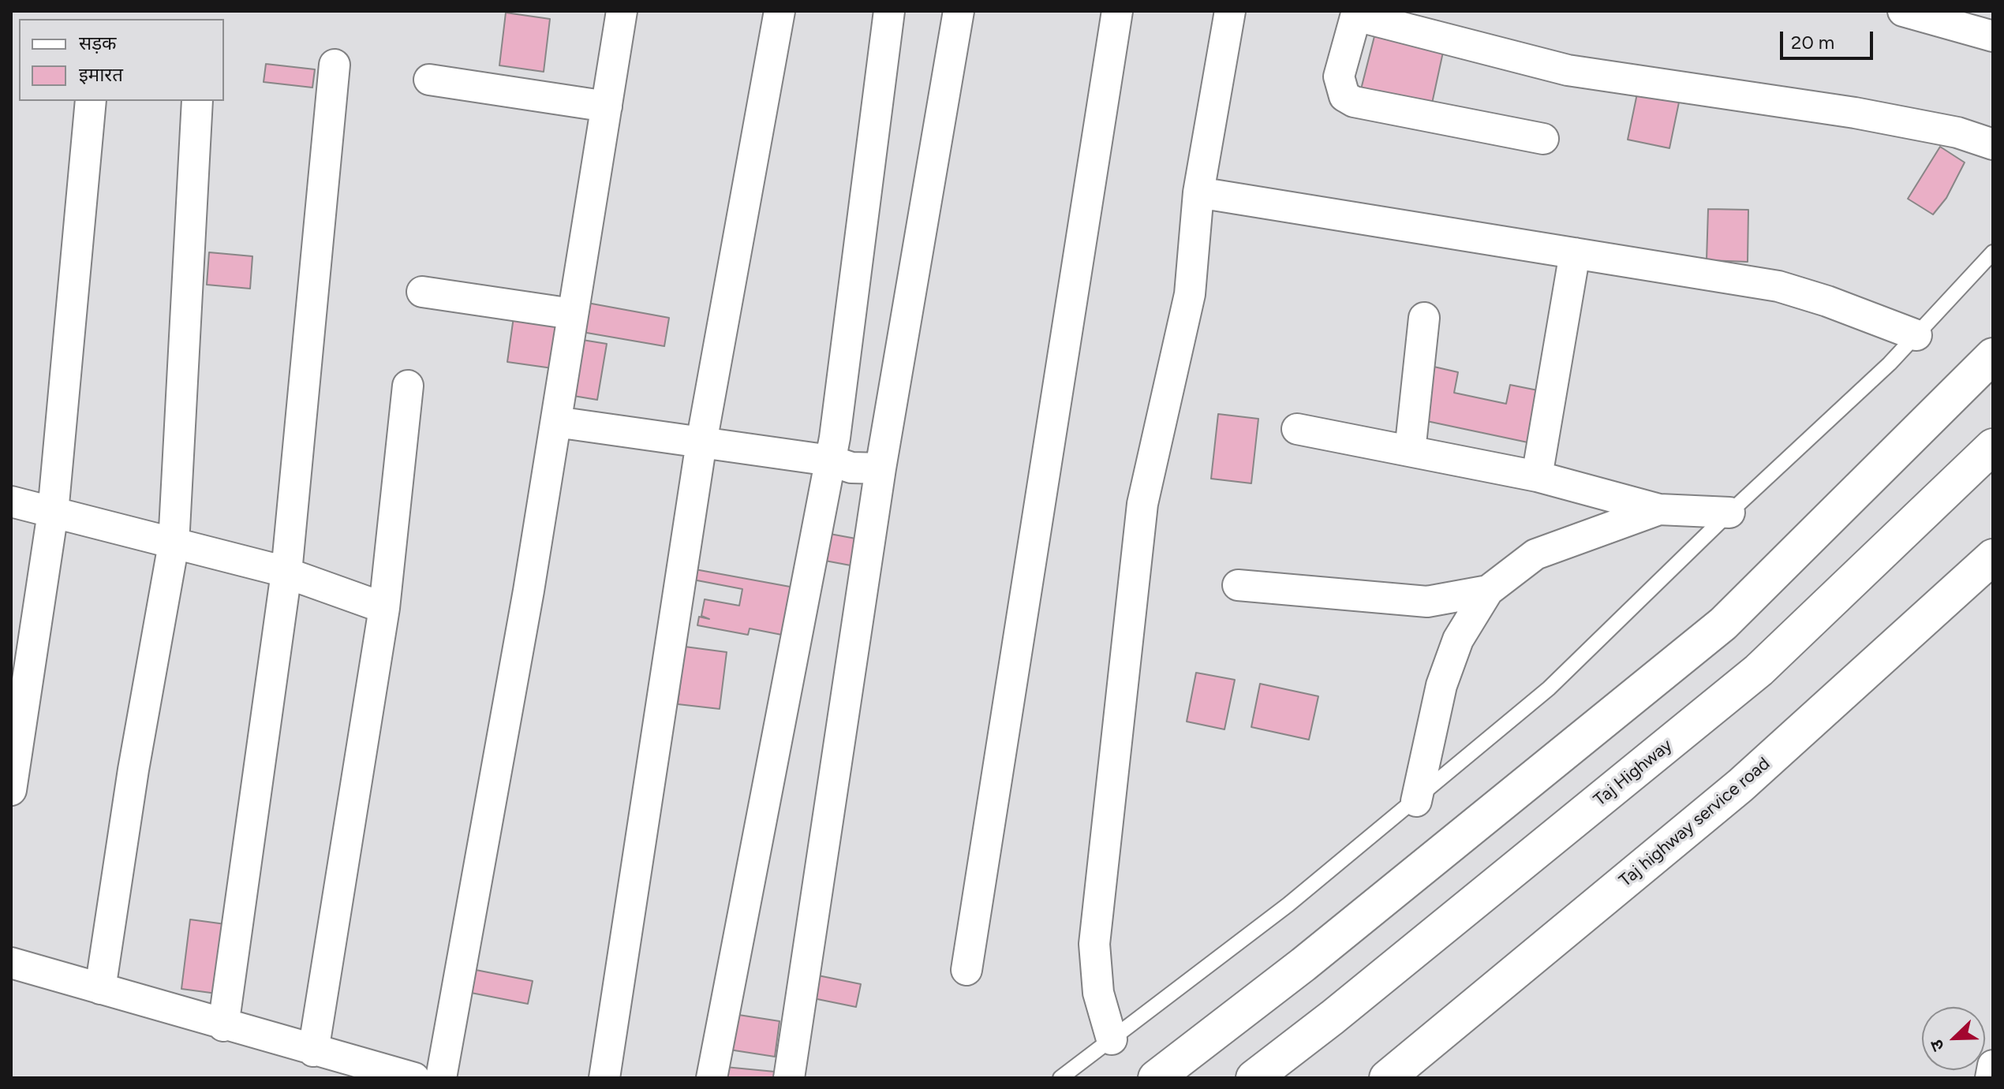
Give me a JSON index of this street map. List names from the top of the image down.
{
  "streets": {
    "main road": ["Taj Highway", "Taj highway service road"]
  },
  "legend": ["सड़क", "इमारत"],
  "scale_bar": "20 m",
  "north": "bottom left"
}
